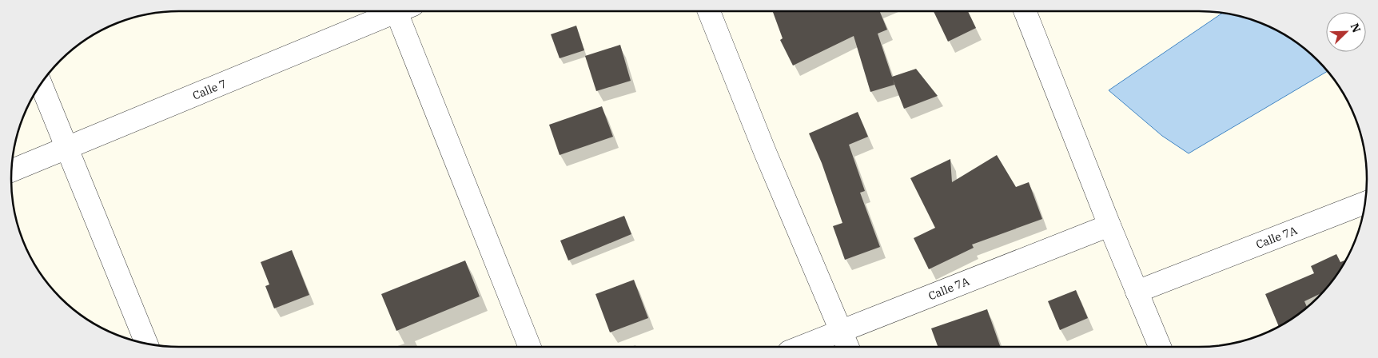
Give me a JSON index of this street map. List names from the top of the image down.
{
  "streets": {
    "street": ["Calle 7", "Calle 7A"]
  },
  "north": "top right"
}
